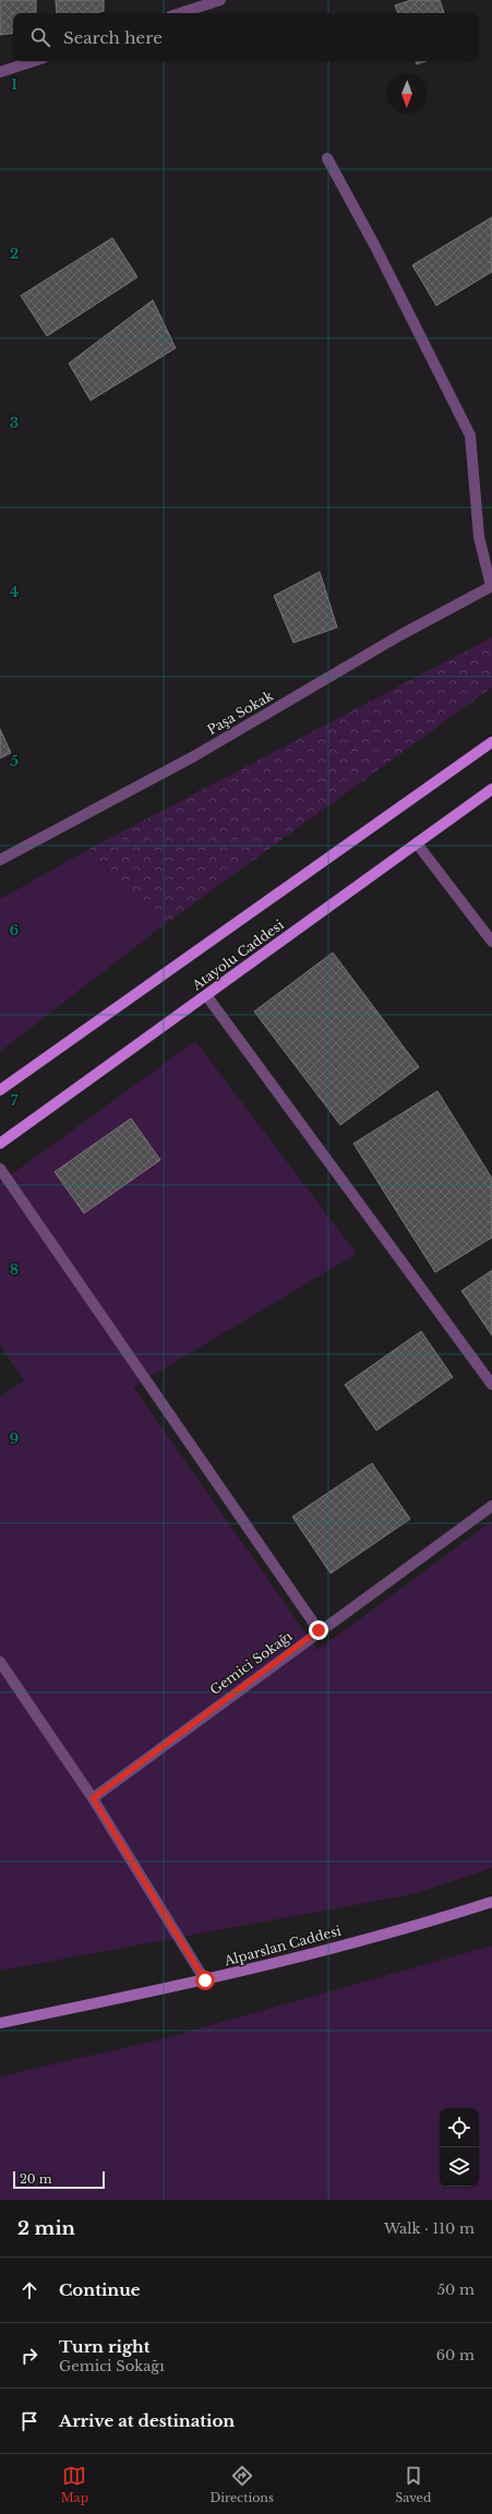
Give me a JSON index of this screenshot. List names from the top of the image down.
{
  "streets": {
    "main road": ["Atayolu Caddesi"],
    "street": ["Paşa Sokak", "Gemici Sokağı", "Alparslan Caddesi"]
  },
  "scale_bar": "20 m",
  "north": "bottom",
  "page": {
    "search": "Search here",
    "scale": "20 m",
    "heading": ["2 min", "Walk · 110 m"],
    "list": [
      ["Continue", "50 m"],
      ["Turn right", "Gemici Sokağı", "60 m"],
      "Arrive at destination"
    ],
    "nav": ["Map", "Directions", "Saved"]
  },
  "grid": {
    "rows": [
      "1",
      "2",
      "3",
      "4",
      "5",
      "6",
      "7",
      "8",
      "9"
    ]
  }
}
